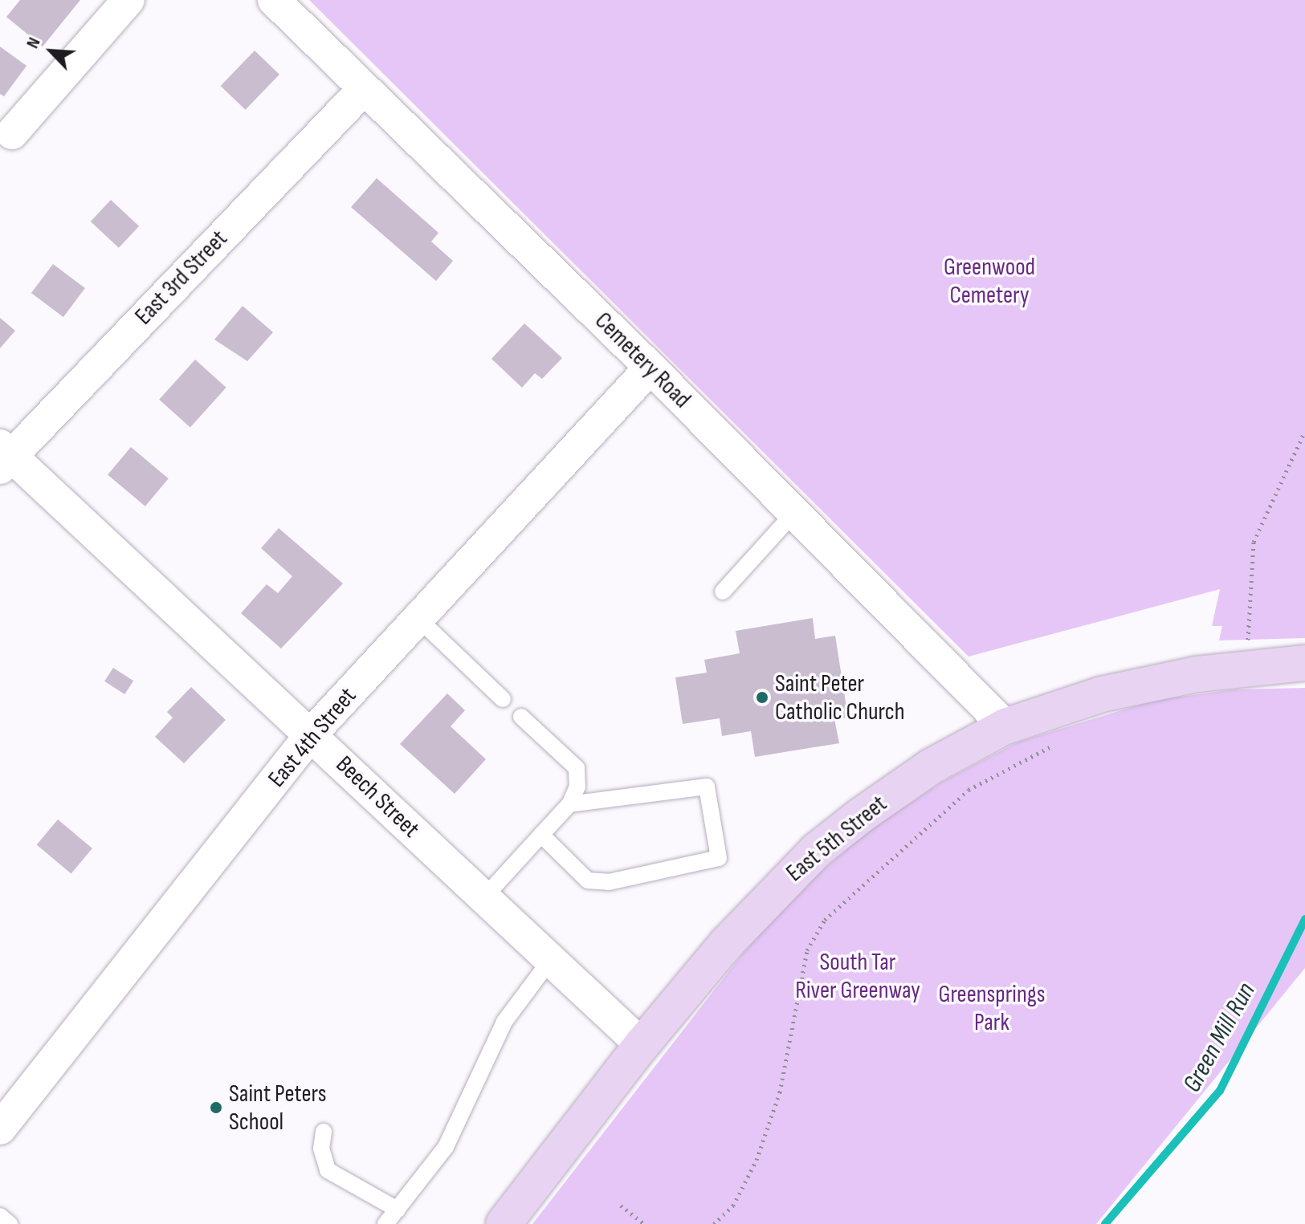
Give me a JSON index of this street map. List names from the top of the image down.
{
  "streets": {
    "main road": ["East 5th Street"],
    "street": [
      "East 3rd Street",
      "Cemetery Road",
      "East 4th Street",
      "Beech Street"
    ]
  },
  "crossings": [
    ["East 3rd Street", "Cemetery Road"],
    ["East 3rd Street", "Beech Street"],
    ["Cemetery Road", "East 4th Street"],
    ["Cemetery Road", "East 5th Street"],
    ["East 4th Street", "Beech Street"],
    ["Beech Street", "East 5th Street"]
  ],
  "water": ["Green Mill Run"],
  "parks": ["Greenwood Cemetery", "South Tar River Greenway", "Greensprings Park"],
  "places": ["Saint Peter Catholic Church", "Saint Peters School"],
  "north": "top left"
}
